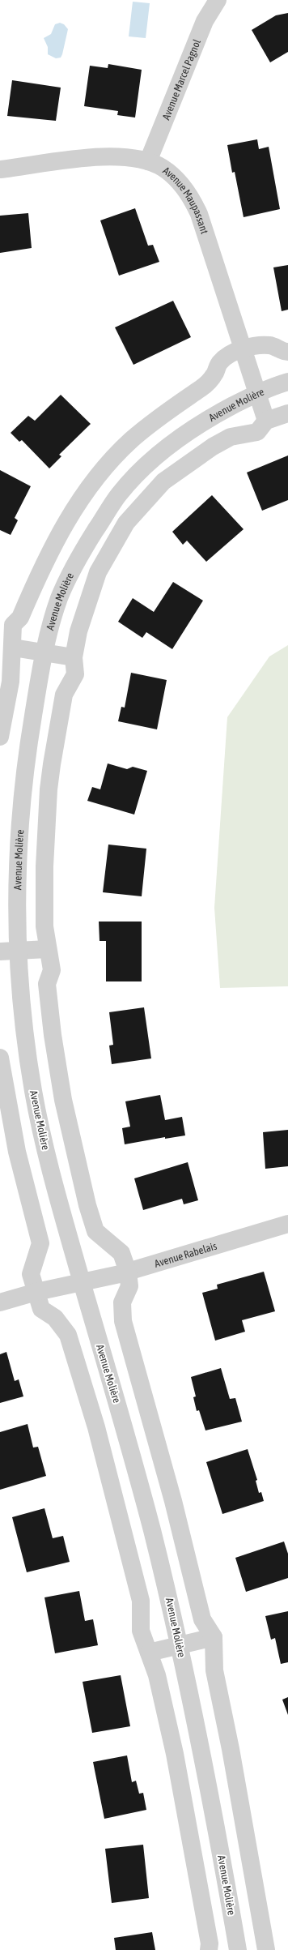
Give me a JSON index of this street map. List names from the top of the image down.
{
  "streets": {
    "street": [
      "Avenue Marcel Pagnol",
      "Avenue Maupassant",
      "Avenue Molière",
      "Avenue Rabelais"
    ]
  },
  "crossings": [
    ["Avenue Marcel Pagnol", "Avenue Maupassant"],
    ["Avenue Maupassant", "Avenue Molière"],
    ["Avenue Molière", "Avenue Rabelais"]
  ]
}
